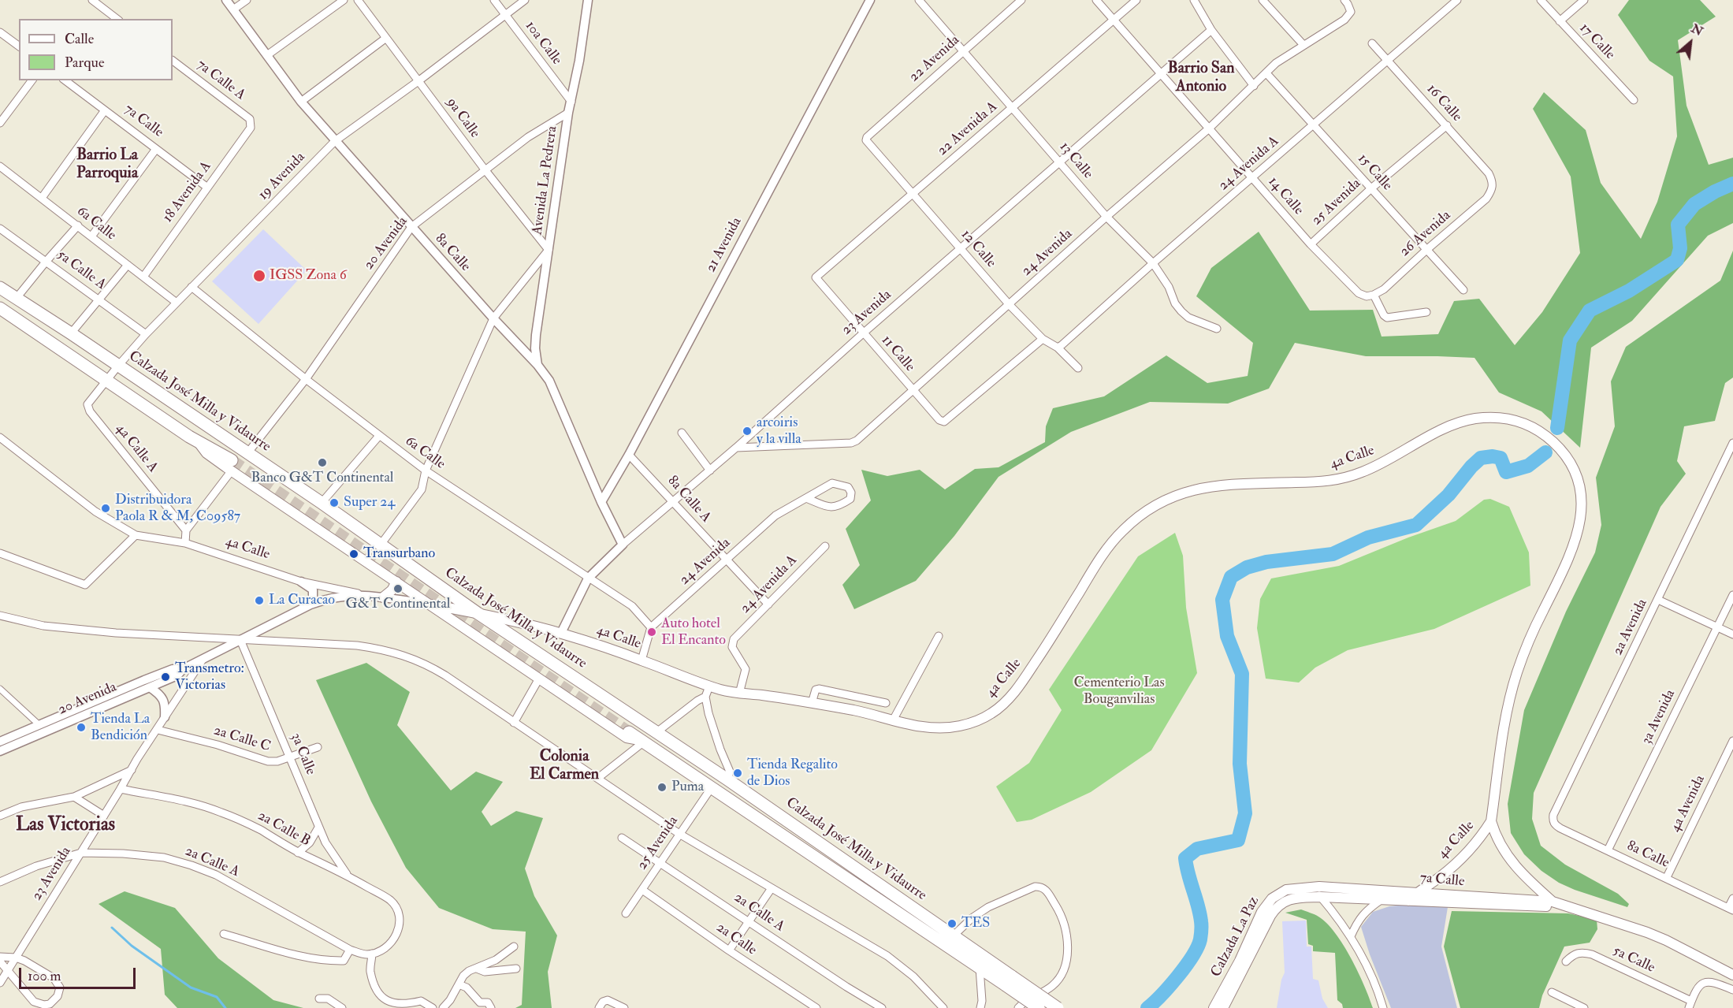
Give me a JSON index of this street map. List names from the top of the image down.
{
  "streets": {
    "highway": ["Calzada José Milla y Vidaurre"],
    "main road": ["7a Calle", "4a Calle", "Calzada La Paz"],
    "street": [
      "17 Calle",
      "10a Calle",
      "22 Avenida",
      "7a Calle A",
      "16 Calle",
      "9a Calle",
      "22 Avenida A",
      "13 Calle",
      "24 Avenida A",
      "15 Calle",
      "19 Avenida",
      "Avenida La Pedrera",
      "18 Avenida A",
      "14 Calle",
      "25 Avenida",
      "6a Calle",
      "26 Avenida",
      "20 Avenida",
      "21 Avenida",
      "12 Calle",
      "8a Calle",
      "24 Avenida",
      "5a Calle A",
      "23 Avenida",
      "11 Calle",
      "4a Calle A",
      "8a Calle A",
      "2a Avenida",
      "3a Avenida",
      "2a Calle C",
      "3a Calle",
      "4a Avenida",
      "2a Calle B",
      "2a Calle A",
      "2a Calle",
      "5a Calle"
    ]
  },
  "crossings": [
    ["10a Calle", "19 Avenida"],
    ["10a Calle", "Avenida La Pedrera"],
    ["22 Avenida", "13 Calle"],
    ["22 Avenida", "12 Calle"],
    ["7a Calle A", "18 Avenida A"],
    ["16 Calle", "24 Avenida A"],
    ["16 Calle", "25 Avenida"],
    ["16 Calle", "26 Avenida"],
    ["9a Calle", "19 Avenida"],
    ["9a Calle", "Avenida La Pedrera"],
    ["9a Calle", "20 Avenida"],
    ["7a Calle", "18 Avenida A"],
    ["7a Calle", "4a Calle"],
    ["7a Calle", "Calzada La Paz"],
    ["22 Avenida A", "13 Calle"],
    ["22 Avenida A", "14 Calle"],
    ["22 Avenida A", "12 Calle"],
    ["22 Avenida A", "11 Calle"],
    ["13 Calle", "24 Avenida A"],
    ["13 Calle", "24 Avenida"],
    ["13 Calle", "23 Avenida"],
    ["24 Avenida A", "15 Calle"],
    ["24 Avenida A", "14 Calle"],
    ["24 Avenida A", "12 Calle"],
    ["24 Avenida A", "4a Calle"],
    ["24 Avenida A", "8a Calle A"],
    ["15 Calle", "25 Avenida"],
    ["15 Calle", "26 Avenida"],
    ["15 Calle", "24 Avenida"],
    ["19 Avenida", "6a Calle"],
    ["19 Avenida", "8a Calle"],
    ["19 Avenida", "5a Calle A"],
    ["19 Avenida", "Calzada José Milla y Vidaurre"],
    ["19 Avenida", "4a Calle A"],
    ["Avenida La Pedrera", "20 Avenida"],
    ["Avenida La Pedrera", "8a Calle"],
    ["18 Avenida A", "6a Calle"],
    ["14 Calle", "25 Avenida"],
    ["14 Calle", "26 Avenida"],
    ["14 Calle", "24 Avenida"],
    ["14 Calle", "23 Avenida"],
    ["25 Avenida", "Calzada José Milla y Vidaurre"],
    ["25 Avenida", "2a Calle A"],
    ["25 Avenida", "2a Calle"],
    ["6a Calle", "20 Avenida"],
    ["6a Calle", "24 Avenida"],
    ["6a Calle", "23 Avenida"],
    ["20 Avenida", "8a Calle"],
    ["20 Avenida", "23 Avenida"],
    ["20 Avenida", "Calzada José Milla y Vidaurre"],
    ["20 Avenida", "4a Calle"],
    ["20 Avenida", "3a Calle"],
    ["21 Avenida", "8a Calle"],
    ["21 Avenida", "8a Calle A"],
    ["12 Calle", "24 Avenida"],
    ["12 Calle", "23 Avenida"],
    ["12 Calle", "11 Calle"],
    ["8a Calle", "23 Avenida"],
    ["8a Calle", "2a Avenida"],
    ["8a Calle", "3a Avenida"],
    ["8a Calle", "4a Avenida"],
    ["24 Avenida", "23 Avenida"],
    ["24 Avenida", "11 Calle"],
    ["24 Avenida", "8a Calle A"],
    ["23 Avenida", "11 Calle"],
    ["23 Avenida", "4a Calle"],
    ["23 Avenida", "8a Calle A"],
    ["23 Avenida", "2a Calle C"],
    ["23 Avenida", "2a Calle B"],
    ["23 Avenida", "2a Calle A"],
    ["Calzada José Milla y Vidaurre", "4a Calle"],
    ["2a Calle C", "3a Calle"],
    ["3a Calle", "2a Calle B"],
    ["2a Calle B", "2a Calle A"]
  ],
  "districts": [
    "Barrio San Antonio",
    "Barrio La Parroquia",
    "Colonia El Carmen",
    "Las Victorias"
  ],
  "parks": ["Cementerio Las Bouganvilias"],
  "places": [
    "IGSS Zona 6",
    "arcoiris y la villa",
    "Banco G&T Continental",
    "Super 24",
    "Distribuidora Paola R & M, C09587",
    "Transurbano",
    "G&T Continental",
    "La Curacao",
    "Auto hotel El Encanto",
    "Transmetro: Victorias",
    "Tienda La Bendición",
    "Tienda Regalito de Dios",
    "Puma",
    "TES"
  ],
  "legend": ["Calle", "Parque"],
  "scale_bar": "100 m",
  "north": "top right"
}
